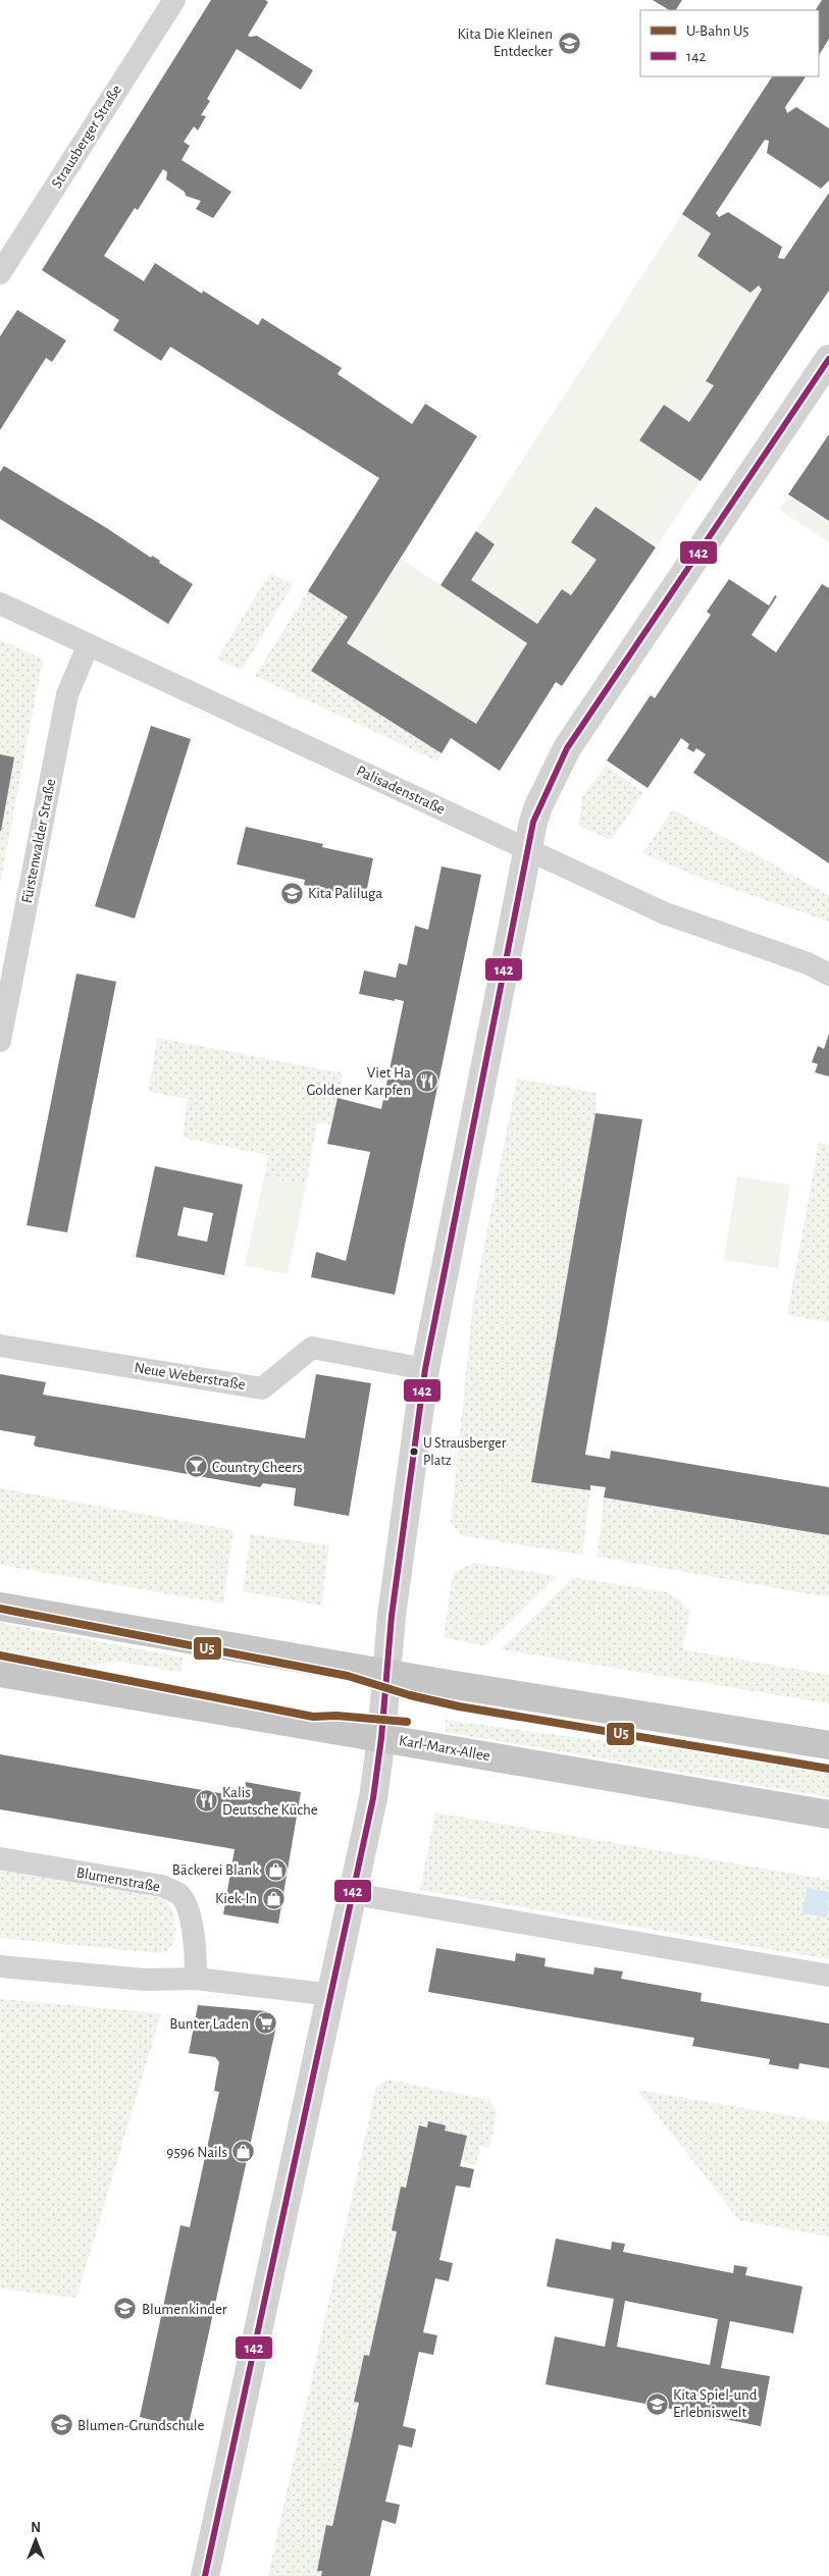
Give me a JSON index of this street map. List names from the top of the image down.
{
  "streets": {
    "main road": ["Karl-Marx-Allee"],
    "street": [
      "Strausberger Straße",
      "Palisadenstraße",
      "Fürstenwalder Straße",
      "Neue Weberstraße",
      "Blumenstraße"
    ]
  },
  "crossings": [
    ["Palisadenstraße", "Fürstenwalder Straße"]
  ],
  "places": {
    "school or university": [
      "Kita Die Kleinen Entdecker",
      "Kita Paliluga",
      "Blumenkinder",
      "Kita Spiel-und Erlebniswelt",
      "Blumen-Grundschule"
    ],
    "restaurant": ["Viet Ha Goldener Karpfen", "Kalis Deutsche Küche"],
    "other": ["U Strausberger Platz"],
    "bar": ["Country Cheers"],
    "shop": ["Bäckerei Blank", "Kiek-In", "9596 Nails"],
    "supermarket": ["Bunter Laden"]
  },
  "lines": ["transit line 142", "metro line U5"],
  "legend": ["U-Bahn U5", "142"],
  "north": "top"
}
